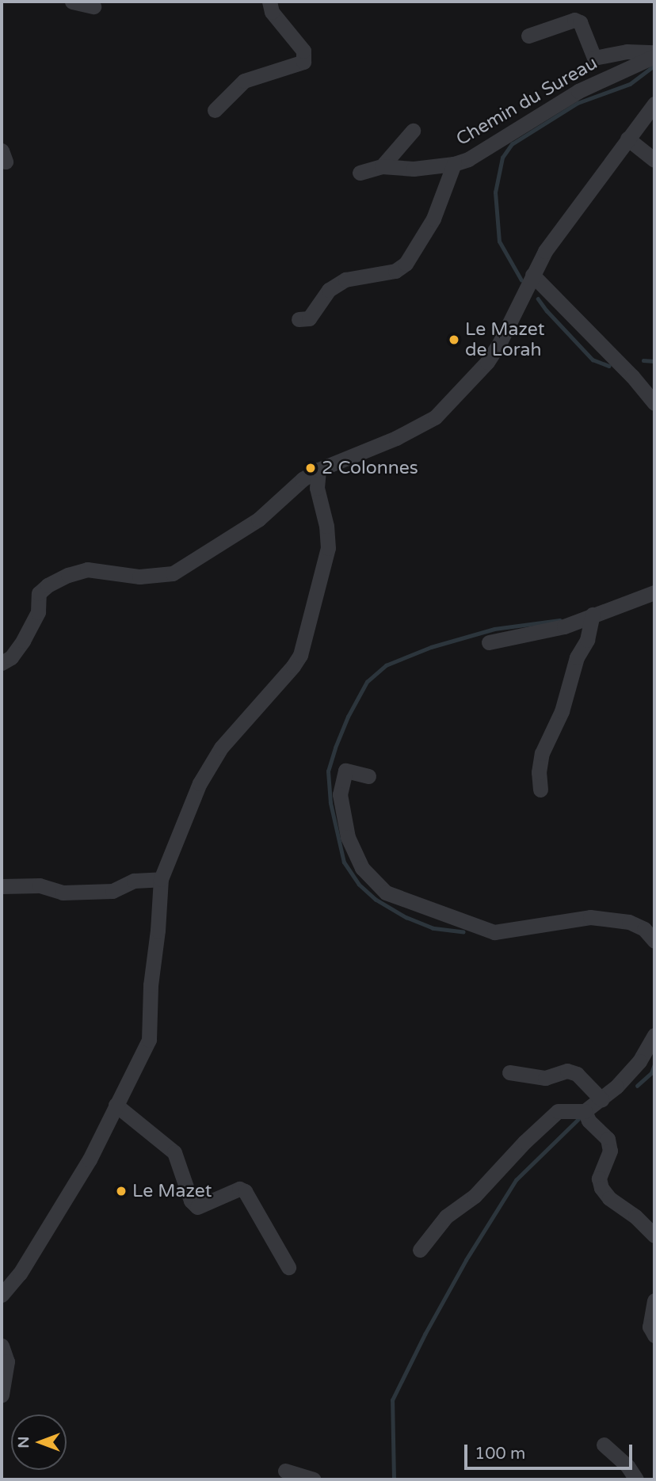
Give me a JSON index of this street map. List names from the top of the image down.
{
  "streets": {
    "street": ["Chemin du Sureau"]
  },
  "places": ["Le Mazet de Lorah", "2 Colonnes", "Le Mazet"],
  "scale_bar": "100 m",
  "north": "left"
}
